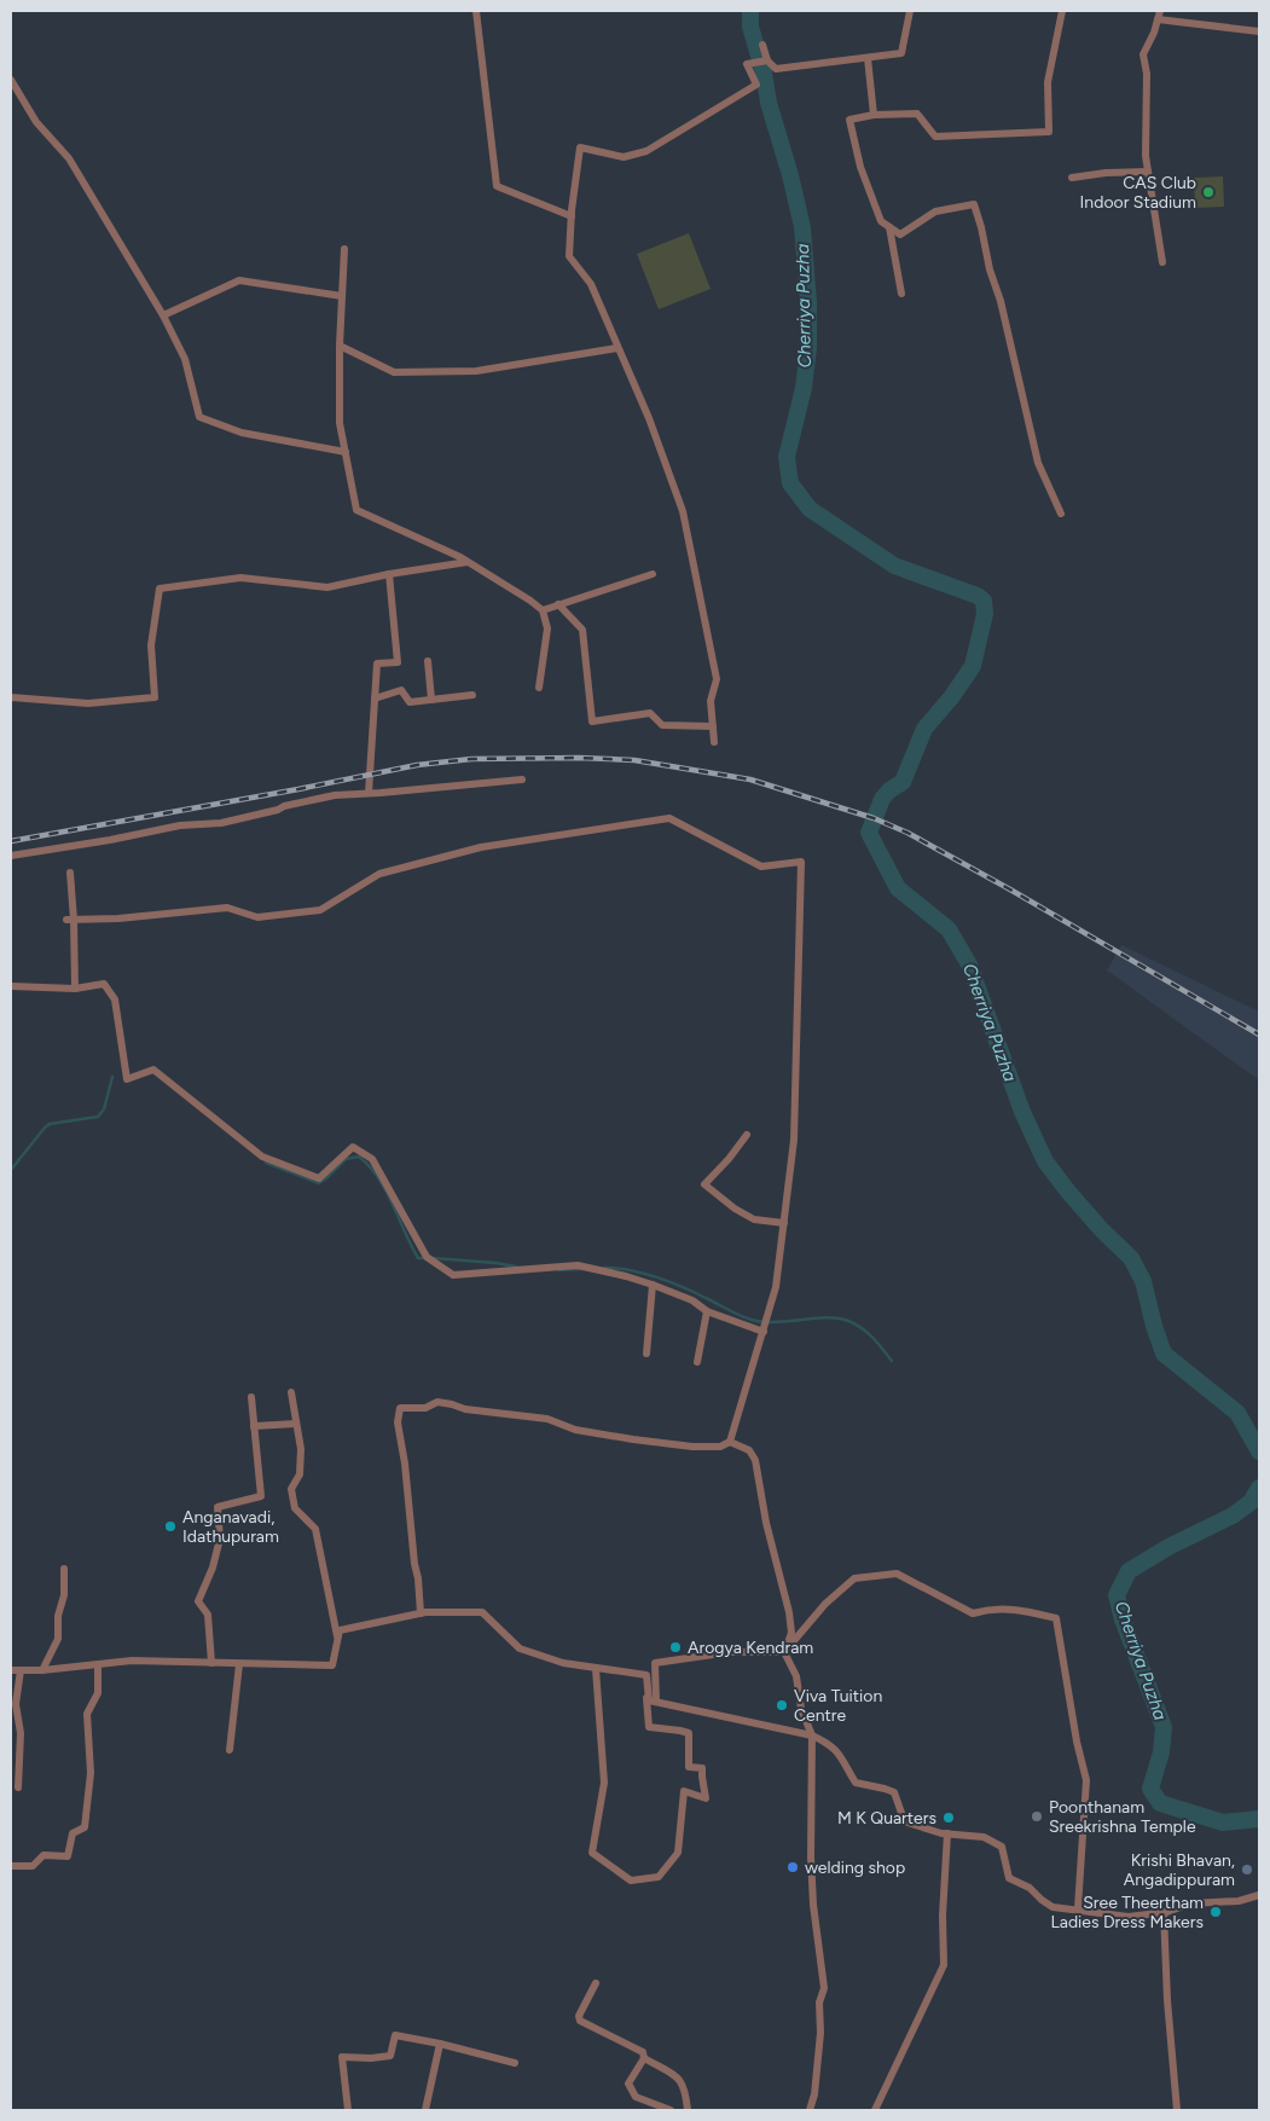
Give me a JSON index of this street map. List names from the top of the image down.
{
  "water": ["Cherriya Puzha"],
  "places": [
    "CAS Club Indoor Stadium",
    "Anganavadi, Idathupuram",
    "Arogya Kendram",
    "Viva Tuition Centre",
    "Poonthanam Sreekrishna Temple",
    "M K Quarters",
    "welding shop",
    "Krishi Bhavan, Angadippuram",
    "Sree Theertham Ladies Dress Makers"
  ]
}
